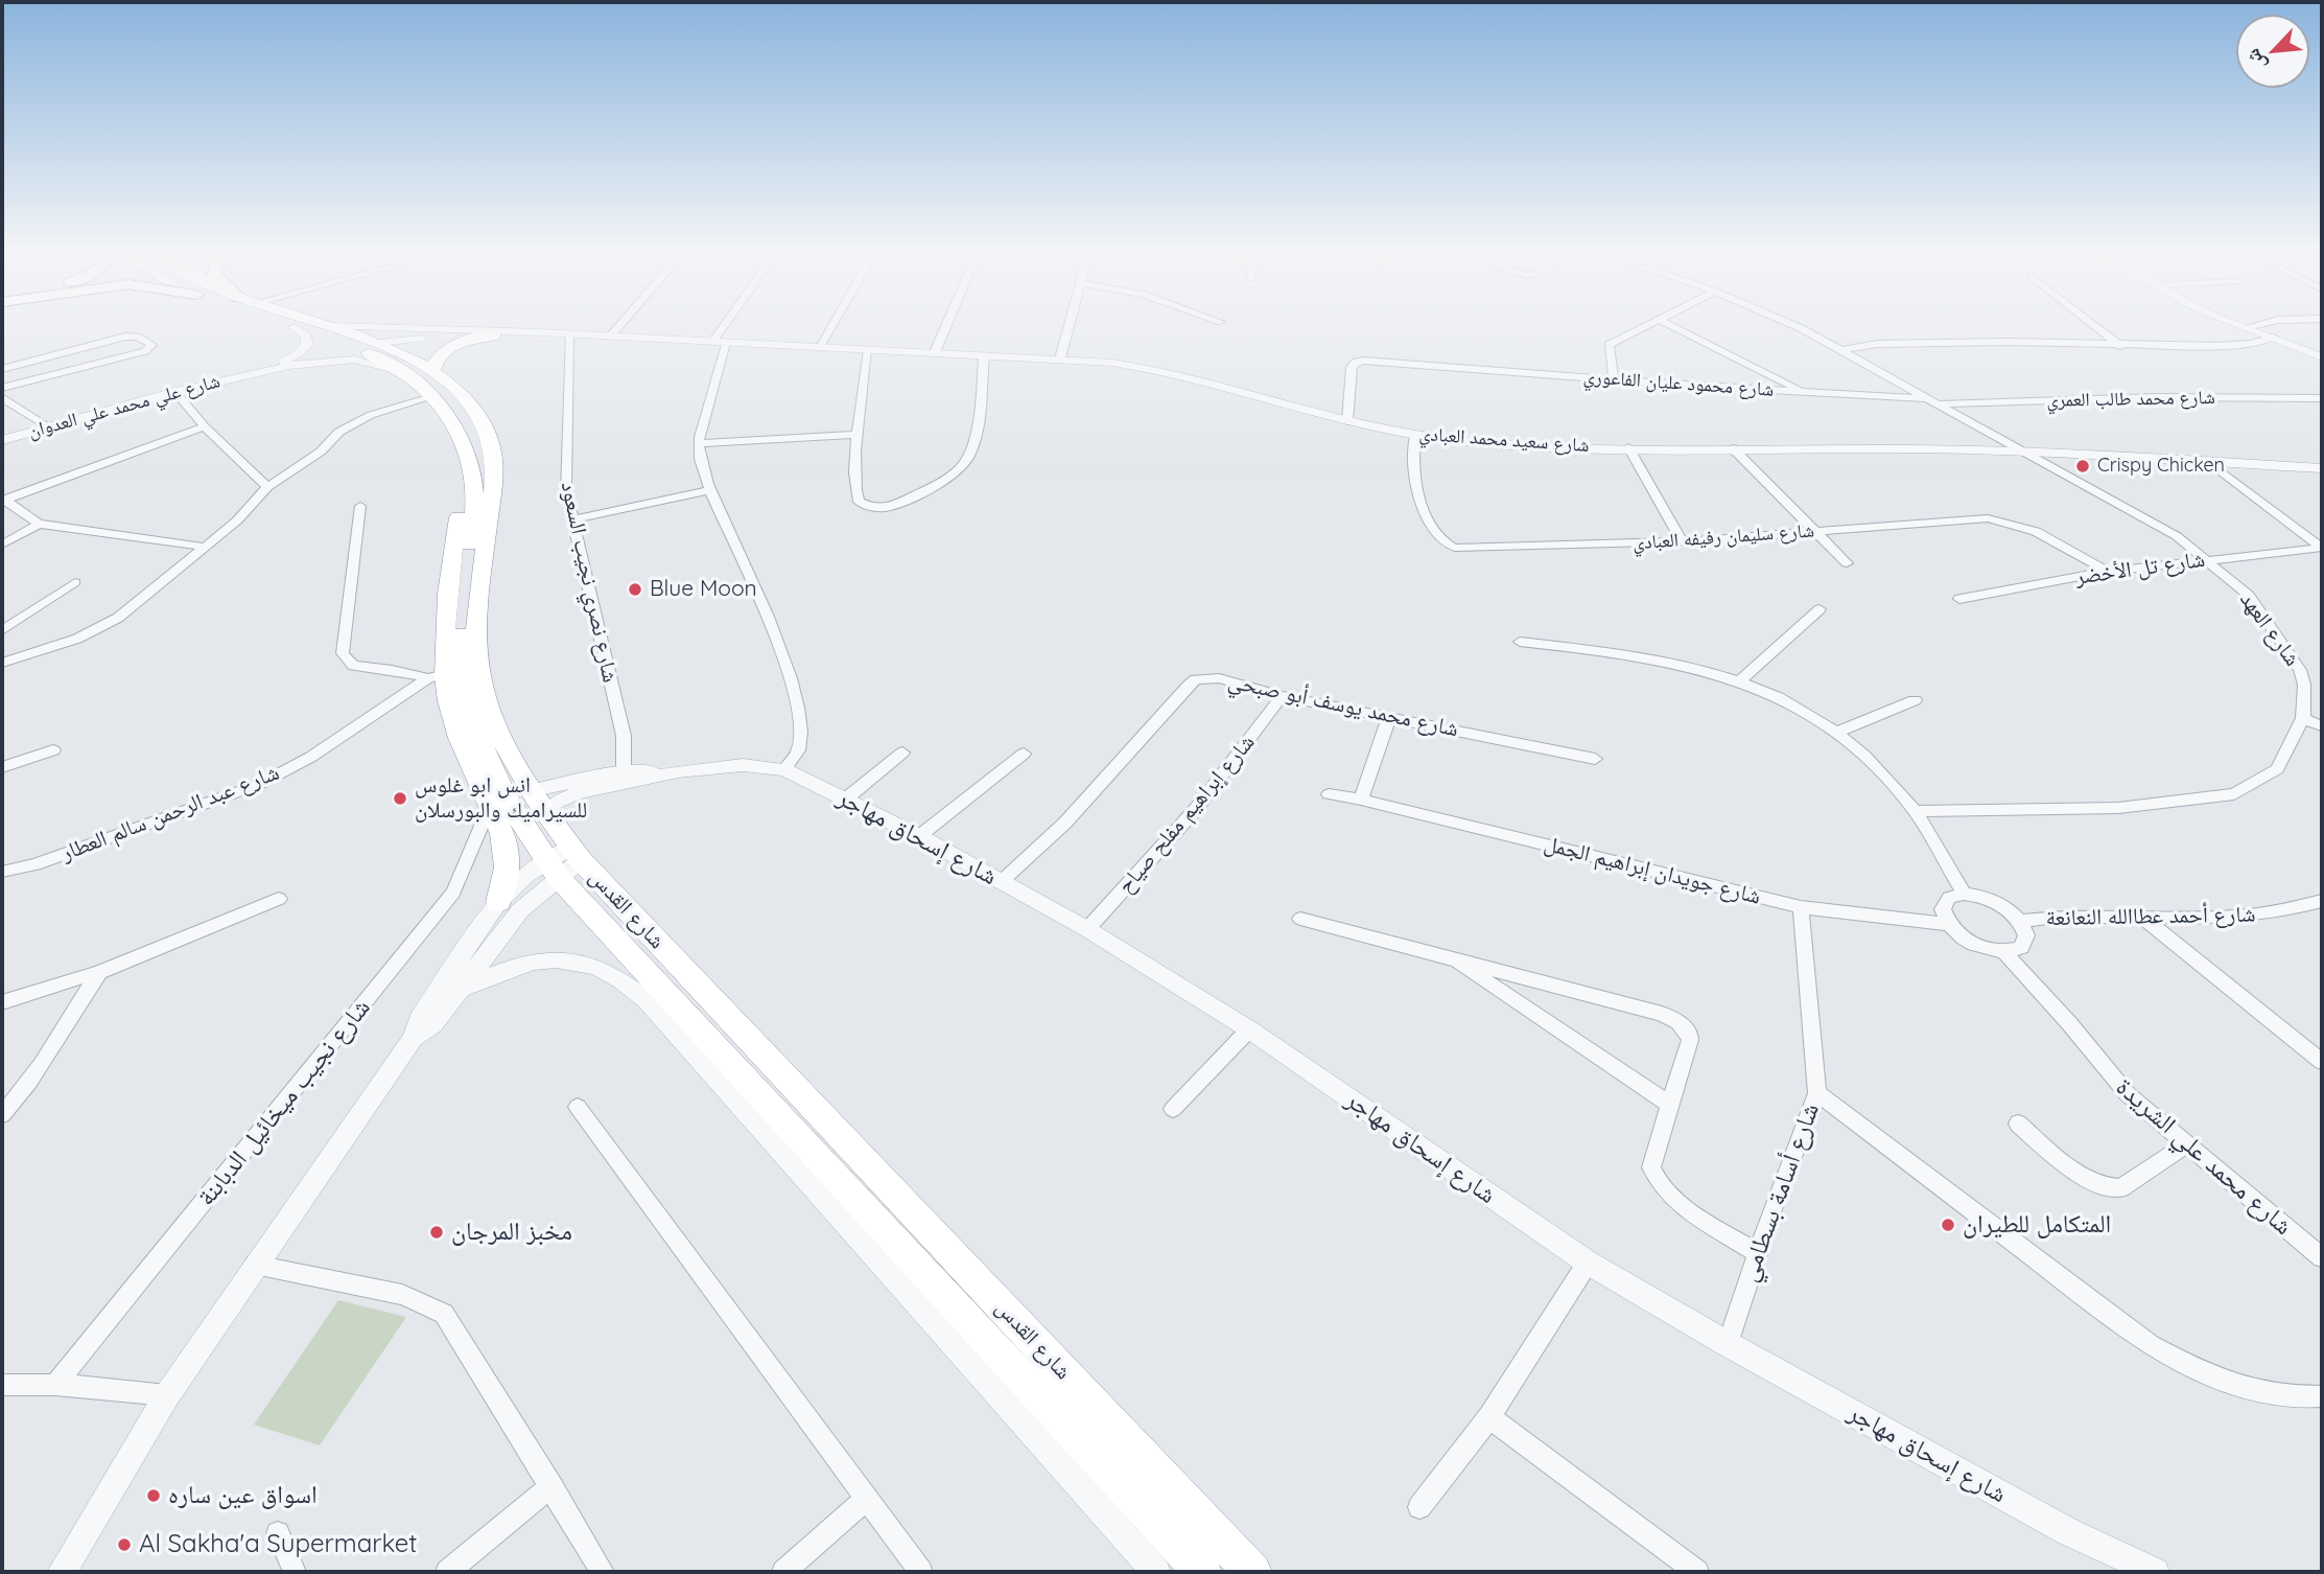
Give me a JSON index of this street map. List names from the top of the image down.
{
  "streets": {
    "highway": ["شارع القدس"],
    "street": [
      "شارع محمود عليان الفاعوري",
      "شارع محمد طالب العمري",
      "شارع علي محمد علي العدوان",
      "شارع سعيد محمد العبادي",
      "شارع سليمان رفيفه العبادي",
      "شارع تل الأخضر",
      "شارع نصري نجيب السعود",
      "شارع العهد",
      "شارع محمد يوسف أبو صبحي",
      "شارع عبد الرحمن سالم العطار",
      "شارع إبراهيم مفلح صياح",
      "شارع إسحاق مهاجر",
      "شارع جويدان إبراهيم الجمل",
      "شارع أحمد عطاالله النعانعة",
      "شارع نجيب ميخائيل الدبابنة",
      "شارع محمد علي الشريدة",
      "شارع أسامة بسطامي"
    ]
  },
  "crossings": [
    ["شارع محمود عليان الفاعوري", "شارع محمد طالب العمري"],
    ["شارع محمود عليان الفاعوري", "شارع سعيد محمد العبادي"],
    ["شارع علي محمد علي العدوان", "شارع القدس"],
    ["شارع سعيد محمد العبادي", "شارع سليمان رفيفه العبادي"],
    ["شارع سعيد محمد العبادي", "شارع تل الأخضر"],
    ["شارع سعيد محمد العبادي", "شارع نصري نجيب السعود"],
    ["شارع سعيد محمد العبادي", "شارع العهد"],
    ["شارع سعيد محمد العبادي", "شارع القدس"],
    ["شارع سليمان رفيفه العبادي", "شارع تل الأخضر"],
    ["شارع تل الأخضر", "شارع العهد"],
    ["شارع نصري نجيب السعود", "شارع إسحاق مهاجر"],
    ["شارع محمد يوسف أبو صبحي", "شارع إبراهيم مفلح صياح"],
    ["شارع محمد يوسف أبو صبحي", "شارع إسحاق مهاجر"],
    ["شارع إبراهيم مفلح صياح", "شارع إسحاق مهاجر"],
    ["شارع إسحاق مهاجر", "شارع القدس"],
    ["شارع إسحاق مهاجر", "شارع أسامة بسطامي"],
    ["شارع جويدان إبراهيم الجمل", "شارع أحمد عطاالله النعانعة"],
    ["شارع جويدان إبراهيم الجمل", "شارع محمد علي الشريدة"],
    ["شارع جويدان إبراهيم الجمل", "شارع أسامة بسطامي"],
    ["شارع أحمد عطاالله النعانعة", "شارع محمد علي الشريدة"]
  ],
  "places": [
    "Crispy Chicken",
    "Blue Moon",
    "انس ابو غلوس للسيراميك والبورسلان",
    "المتكامل للطيران",
    "مخبز المرجان",
    "اسواق عين ساره",
    "Al Sakha'a Supermarket"
  ],
  "north": "bottom left"
}
